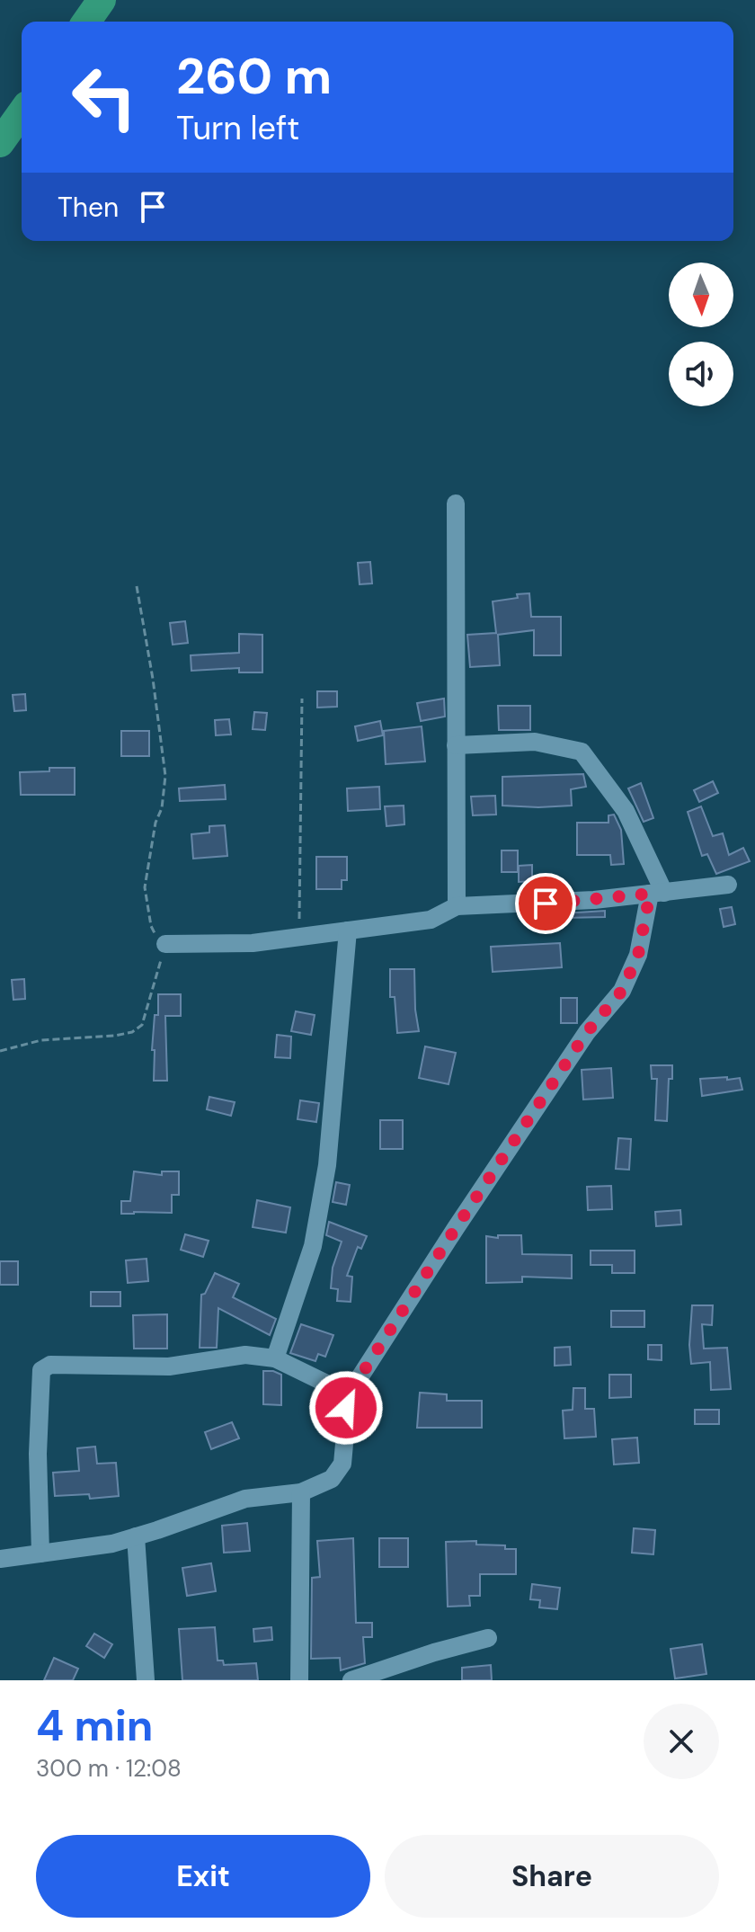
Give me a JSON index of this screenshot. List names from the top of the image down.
{
  "north": "bottom",
  "page": {
    "turn": ["260 m", "Turn left"],
    "then": "Then",
    "heading": ["4 min", "300 m · 12:08"],
    "buttons": ["Exit", "Share"]
  }
}
